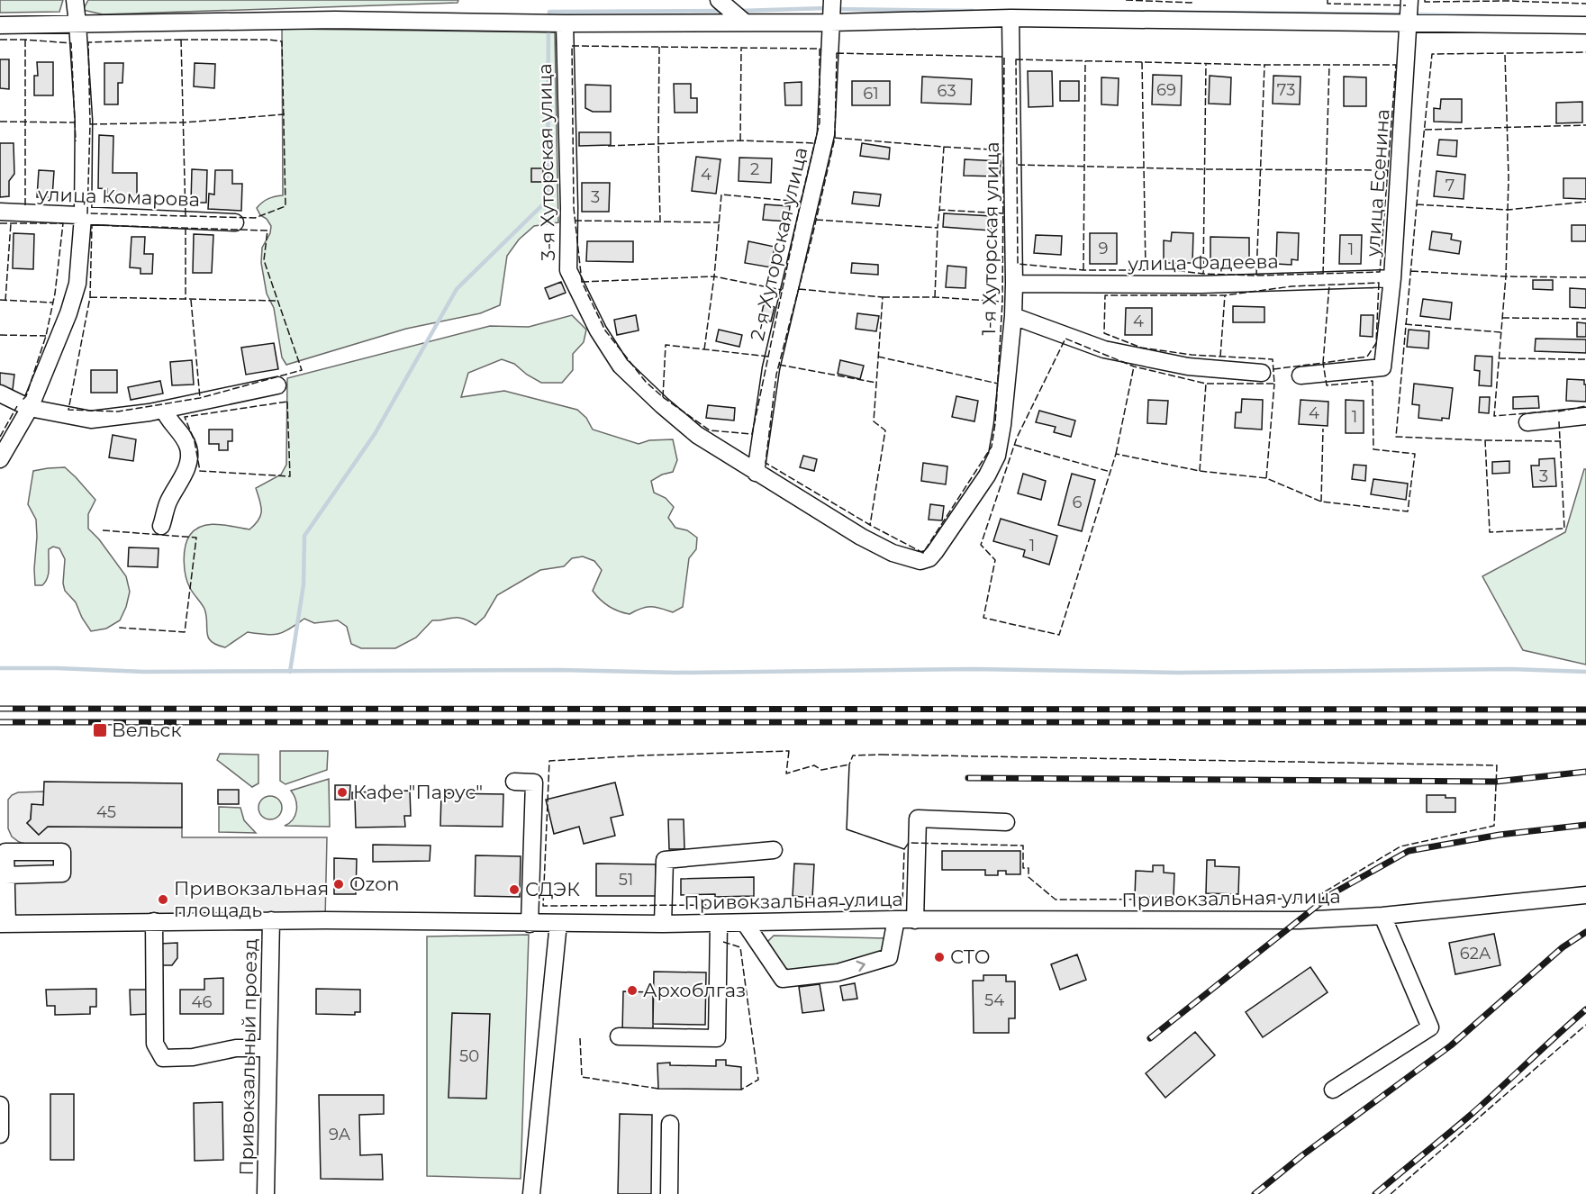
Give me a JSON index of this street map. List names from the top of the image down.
{
  "streets": {
    "street": [
      "3-я Хуторская улица",
      "улица Есенина",
      "улица Комарова",
      "1-я Хуторская улица",
      "2-я Хуторская улица",
      "улица Фадеева",
      "Привокзальная улица",
      "Привокзальный проезд"
    ]
  },
  "crossings": [
    ["3-я Хуторская улица", "1-я Хуторская улица"],
    ["3-я Хуторская улица", "2-я Хуторская улица"],
    ["улица Есенина", "улица Фадеева"],
    ["1-я Хуторская улица", "улица Фадеева"],
    ["Привокзальная улица", "Привокзальный проезд"]
  ],
  "places": {
    "transit": ["Вельск"],
    "other": [
      "Кафе \"Парус\"",
      "Ozon",
      "СДЭК",
      "Привокзальная площадь",
      "СТО",
      "Архоблгаз"
    ]
  },
  "house_numbers": [
    "69",
    "73",
    "63",
    "61",
    "2",
    "4",
    "7",
    "3",
    "9",
    "1",
    "4",
    "4",
    "1",
    "3",
    "6",
    "1",
    "45",
    "51",
    "62А",
    "54",
    "46",
    "50",
    "9А"
  ]
}
